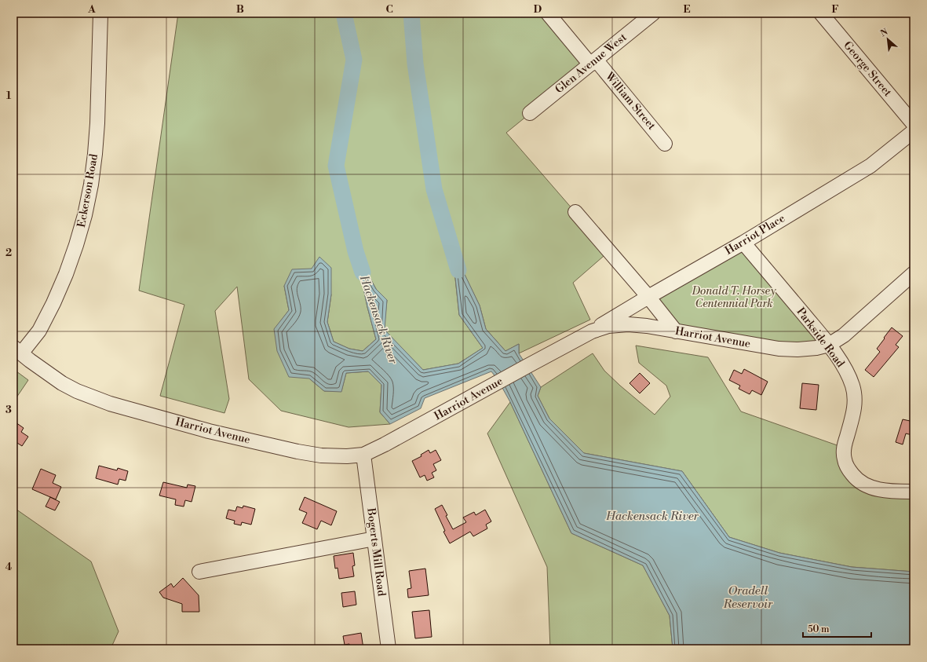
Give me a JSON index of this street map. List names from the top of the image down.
{
  "streets": {
    "street": [
      "Glen Avenue West",
      "George Street",
      "William Street",
      "Eckerson Road",
      "Harriot Place",
      "Harriot Avenue",
      "Parkside Road",
      "Bogerts Mill Road"
    ]
  },
  "crossings": [
    ["Glen Avenue West", "William Street"],
    ["Eckerson Road", "Harriot Avenue"],
    ["Harriot Place", "Harriot Avenue"],
    ["Harriot Place", "Parkside Road"],
    ["Harriot Avenue", "Parkside Road"],
    ["Harriot Avenue", "Bogerts Mill Road"]
  ],
  "water": ["Hackensack River", "Oradell Reservoir"],
  "parks": ["Donald T. Horsey Centennial Park"],
  "scale_bar": "50 m",
  "north": "top left",
  "grid": {
    "columns": [
      "A",
      "B",
      "C",
      "D",
      "E",
      "F"
    ],
    "rows": [
      "1",
      "2",
      "3",
      "4"
    ]
  }
}
